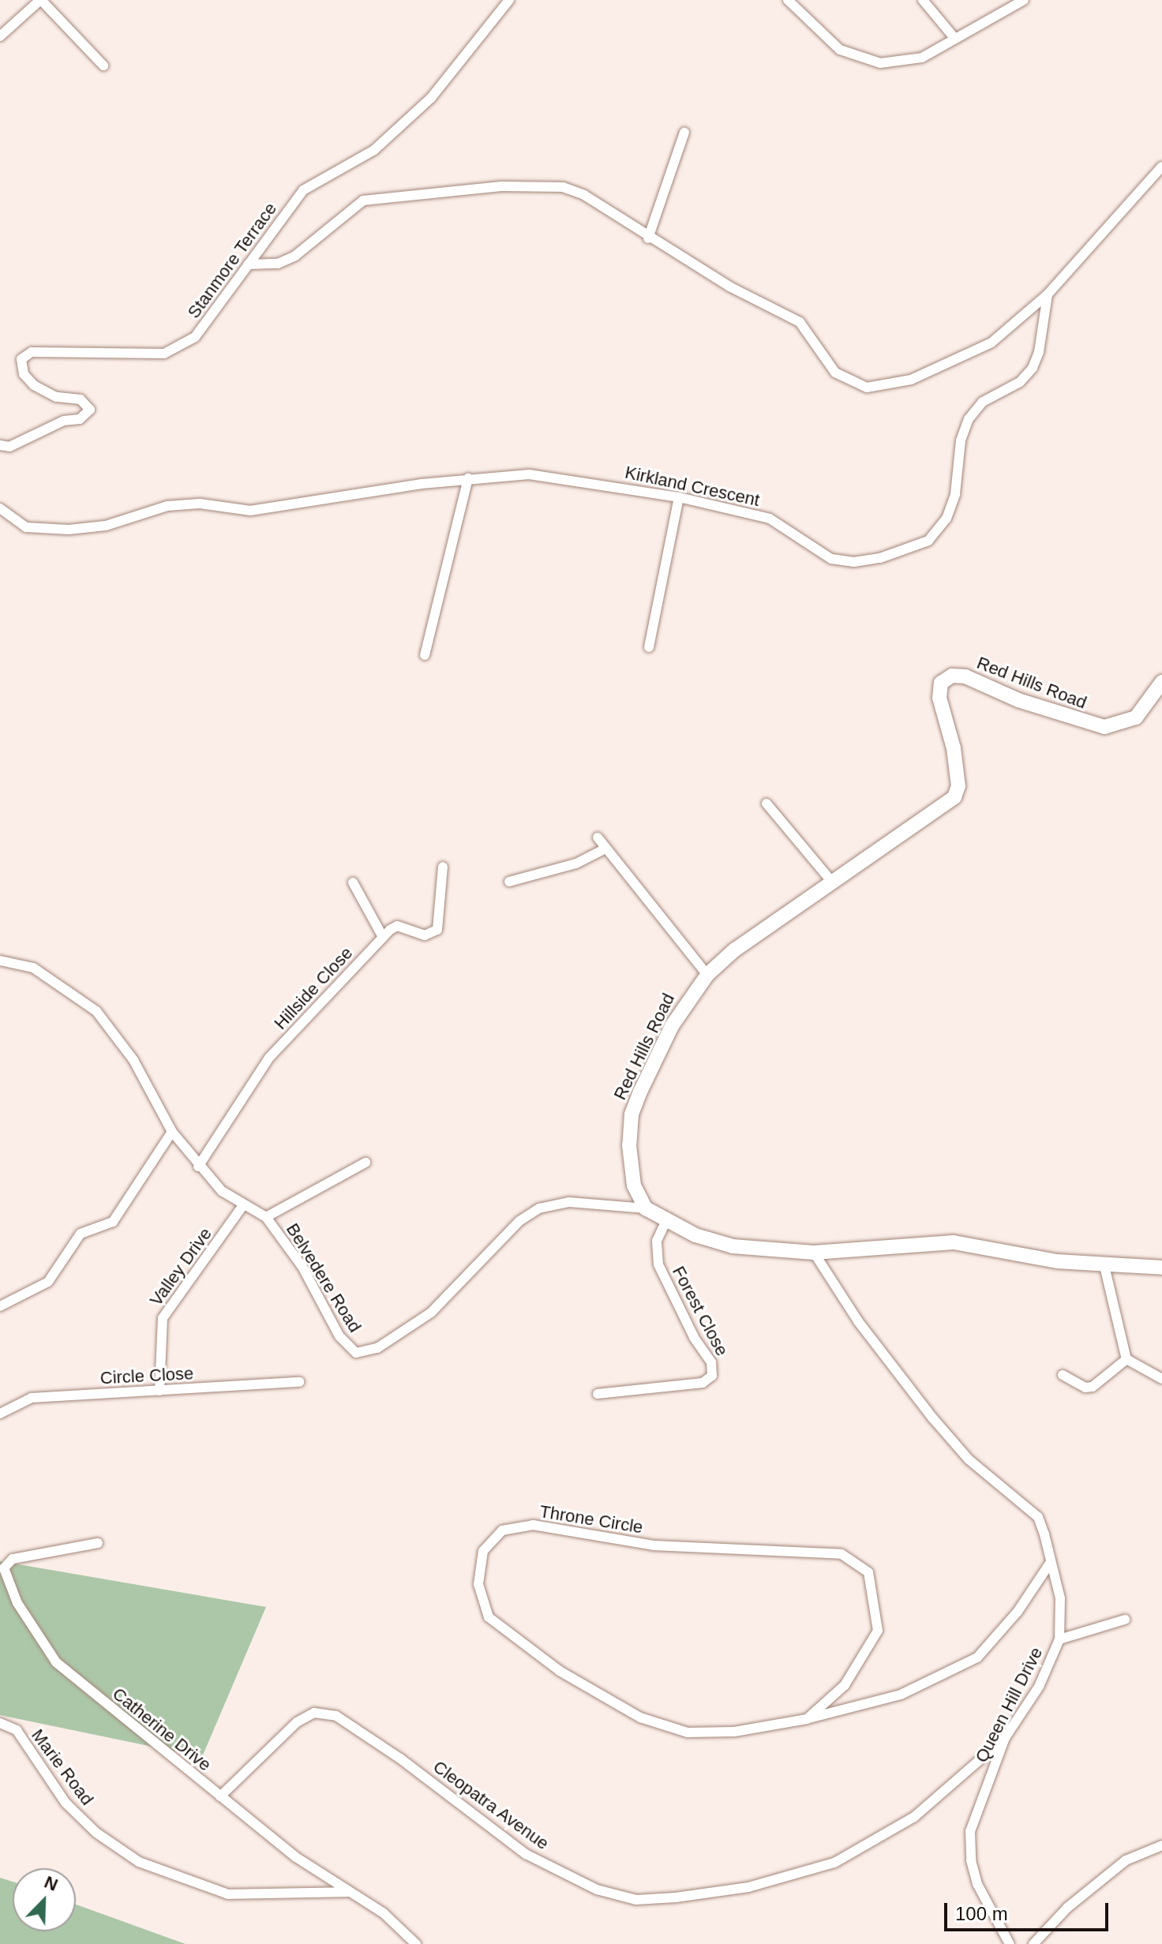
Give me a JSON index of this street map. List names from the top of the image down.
{
  "streets": {
    "main road": ["Red Hills Road"],
    "street": [
      "Stanmore Terrace",
      "Kirkland Crescent",
      "Hillside Close",
      "Valley Drive",
      "Belvedere Road",
      "Forest Close",
      "Circle Close",
      "Throne Circle",
      "Queen Hill Drive",
      "Catherine Drive",
      "Marie Road",
      "Cleopatra Avenue"
    ]
  },
  "crossings": [
    ["Red Hills Road", "Belvedere Road"],
    ["Hillside Close", "Belvedere Road"],
    ["Valley Drive", "Belvedere Road"],
    ["Valley Drive", "Circle Close"],
    ["Throne Circle", "Queen Hill Drive"],
    ["Queen Hill Drive", "Cleopatra Avenue"],
    ["Catherine Drive", "Marie Road"],
    ["Catherine Drive", "Cleopatra Avenue"]
  ],
  "scale_bar": "100 m",
  "north": "top right"
}
